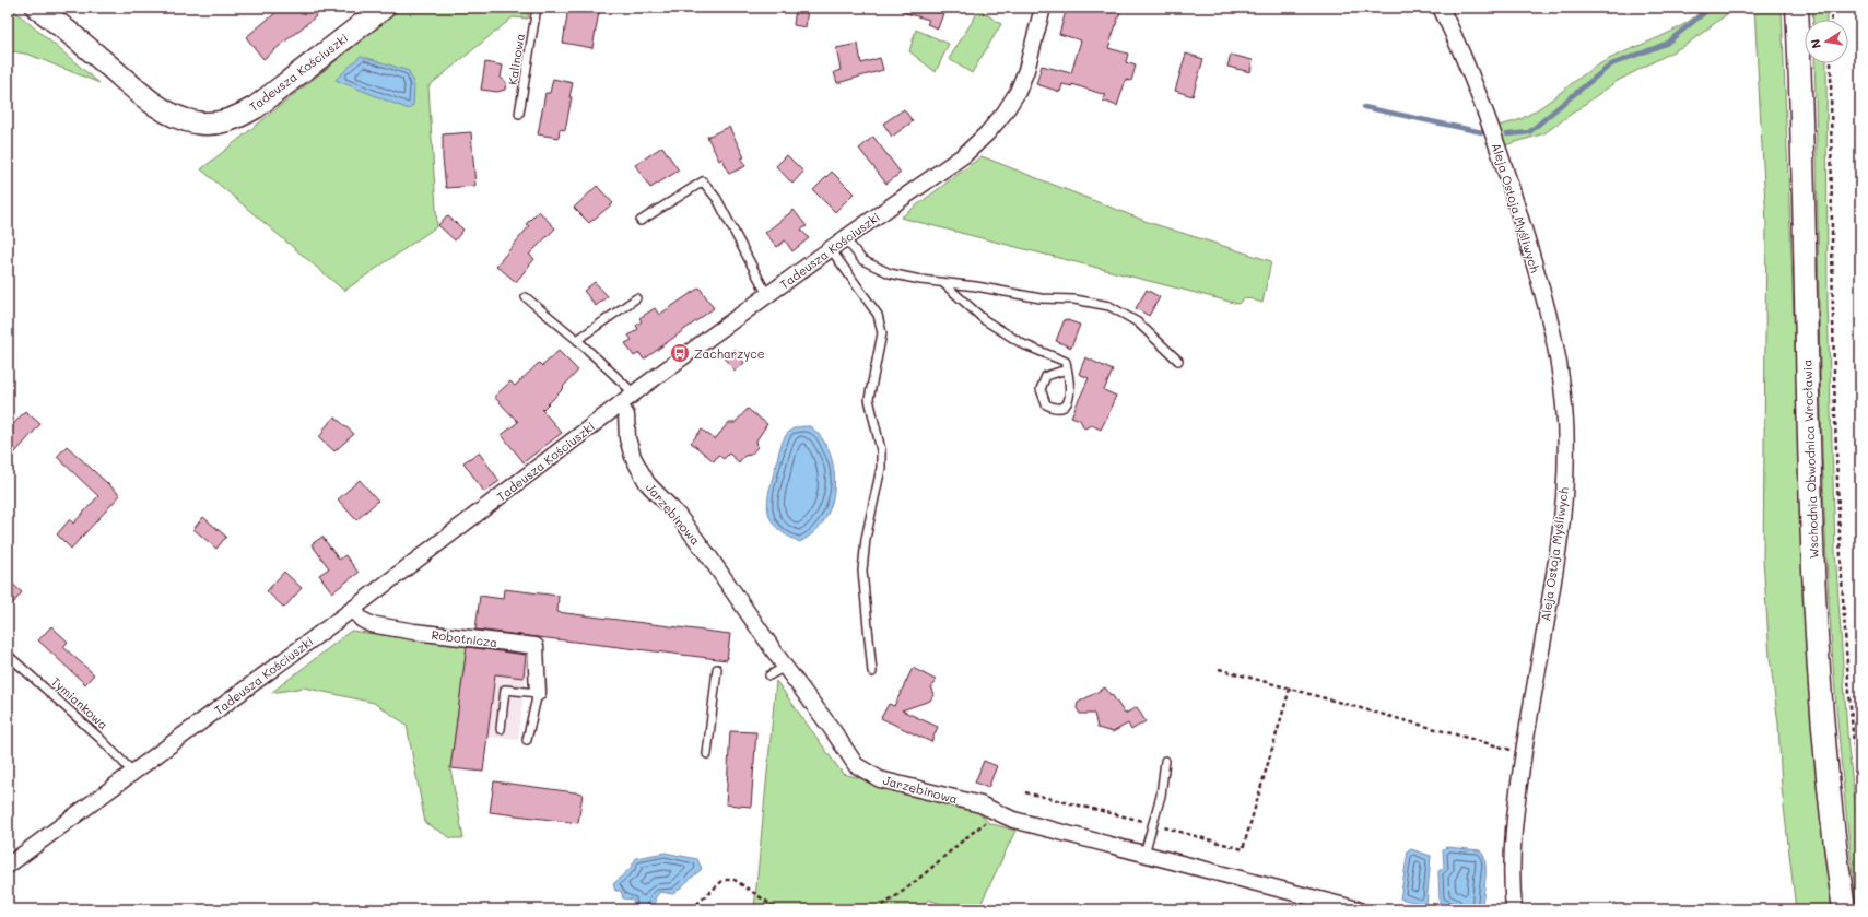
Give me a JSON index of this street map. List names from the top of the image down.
{
  "streets": {
    "main road": ["Tadeusza Kościuszki", "Wschodnia Obwodnica Wrocławia"],
    "street": ["Aleja Ostoja Myśliwych", "Jarzębinowa", "Robotnicza"],
    "lane": ["Kalinowa", "Tymiankowa"]
  },
  "crossings": [
    ["Tadeusza Kościuszki", "Jarzębinowa"],
    ["Tadeusza Kościuszki", "Robotnicza"],
    ["Tadeusza Kościuszki", "Tymiankowa"]
  ],
  "places": {
    "bus stop": ["Zacharzyce"]
  },
  "north": "left"
}
